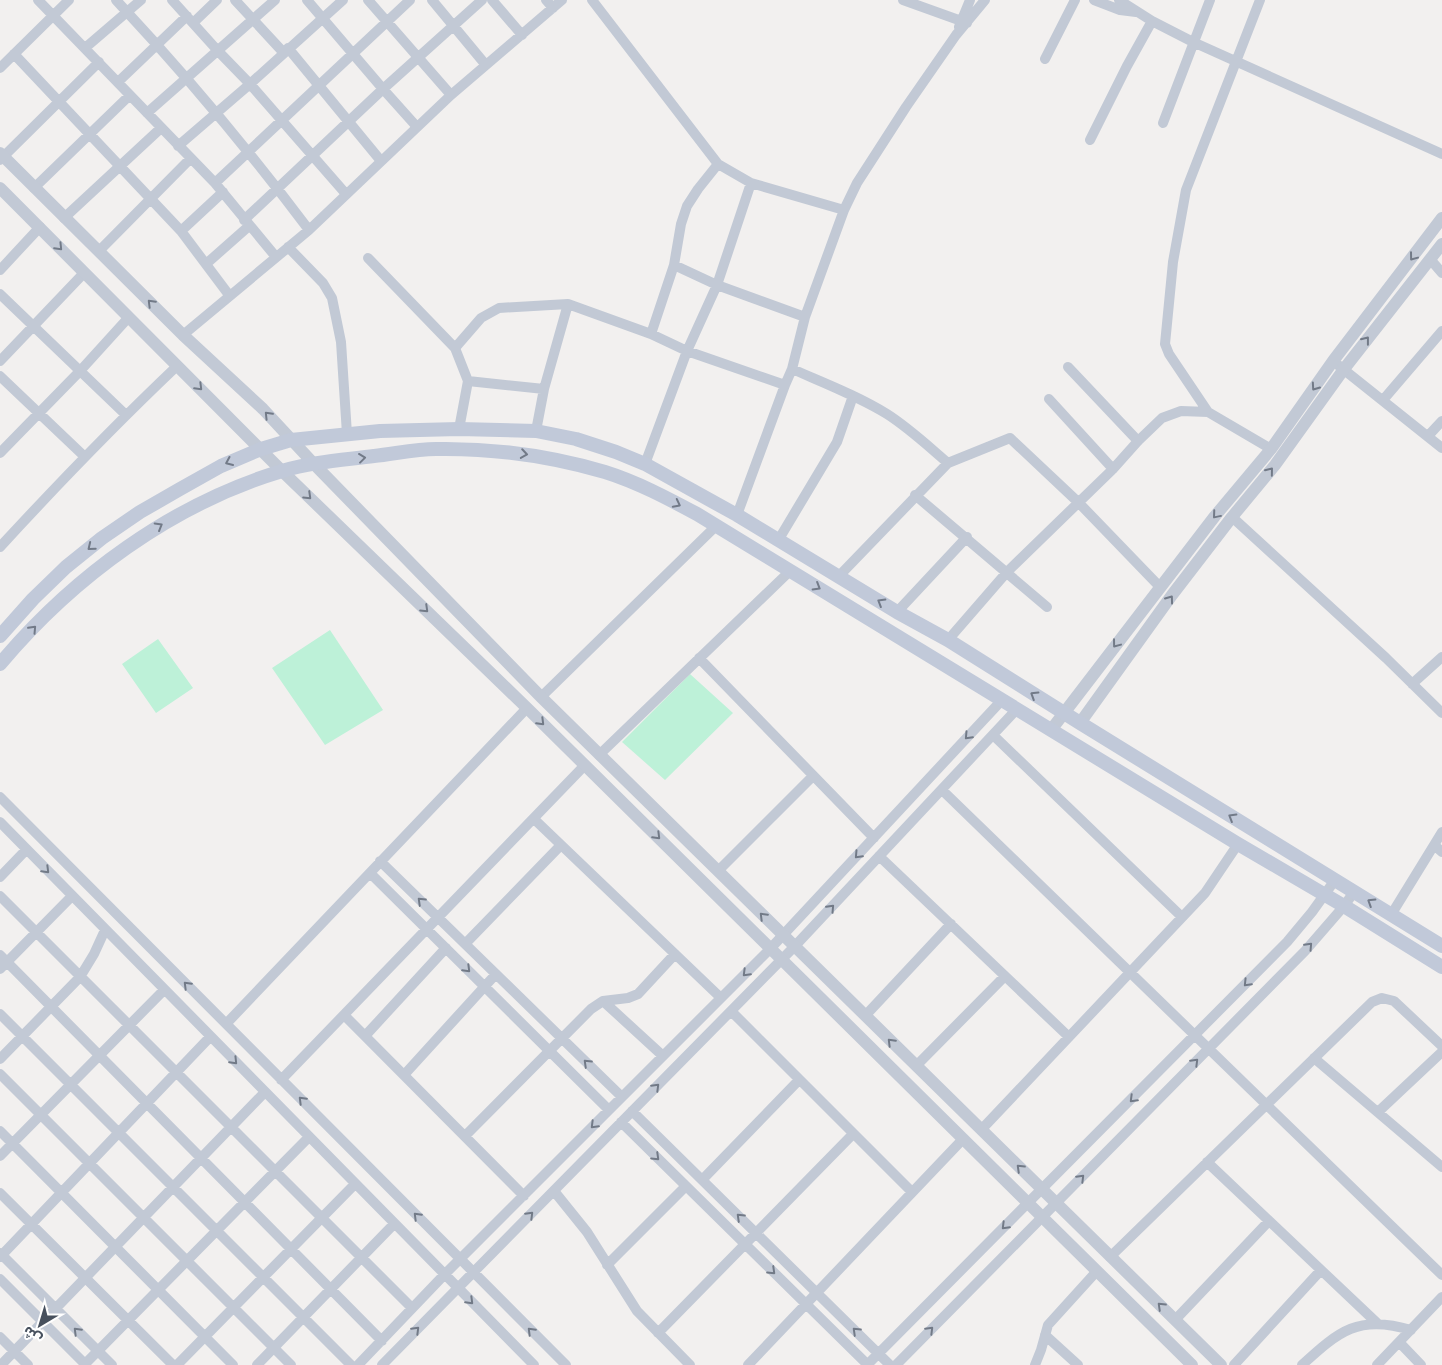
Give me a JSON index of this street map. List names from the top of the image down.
{
  "north": "bottom left"
}
